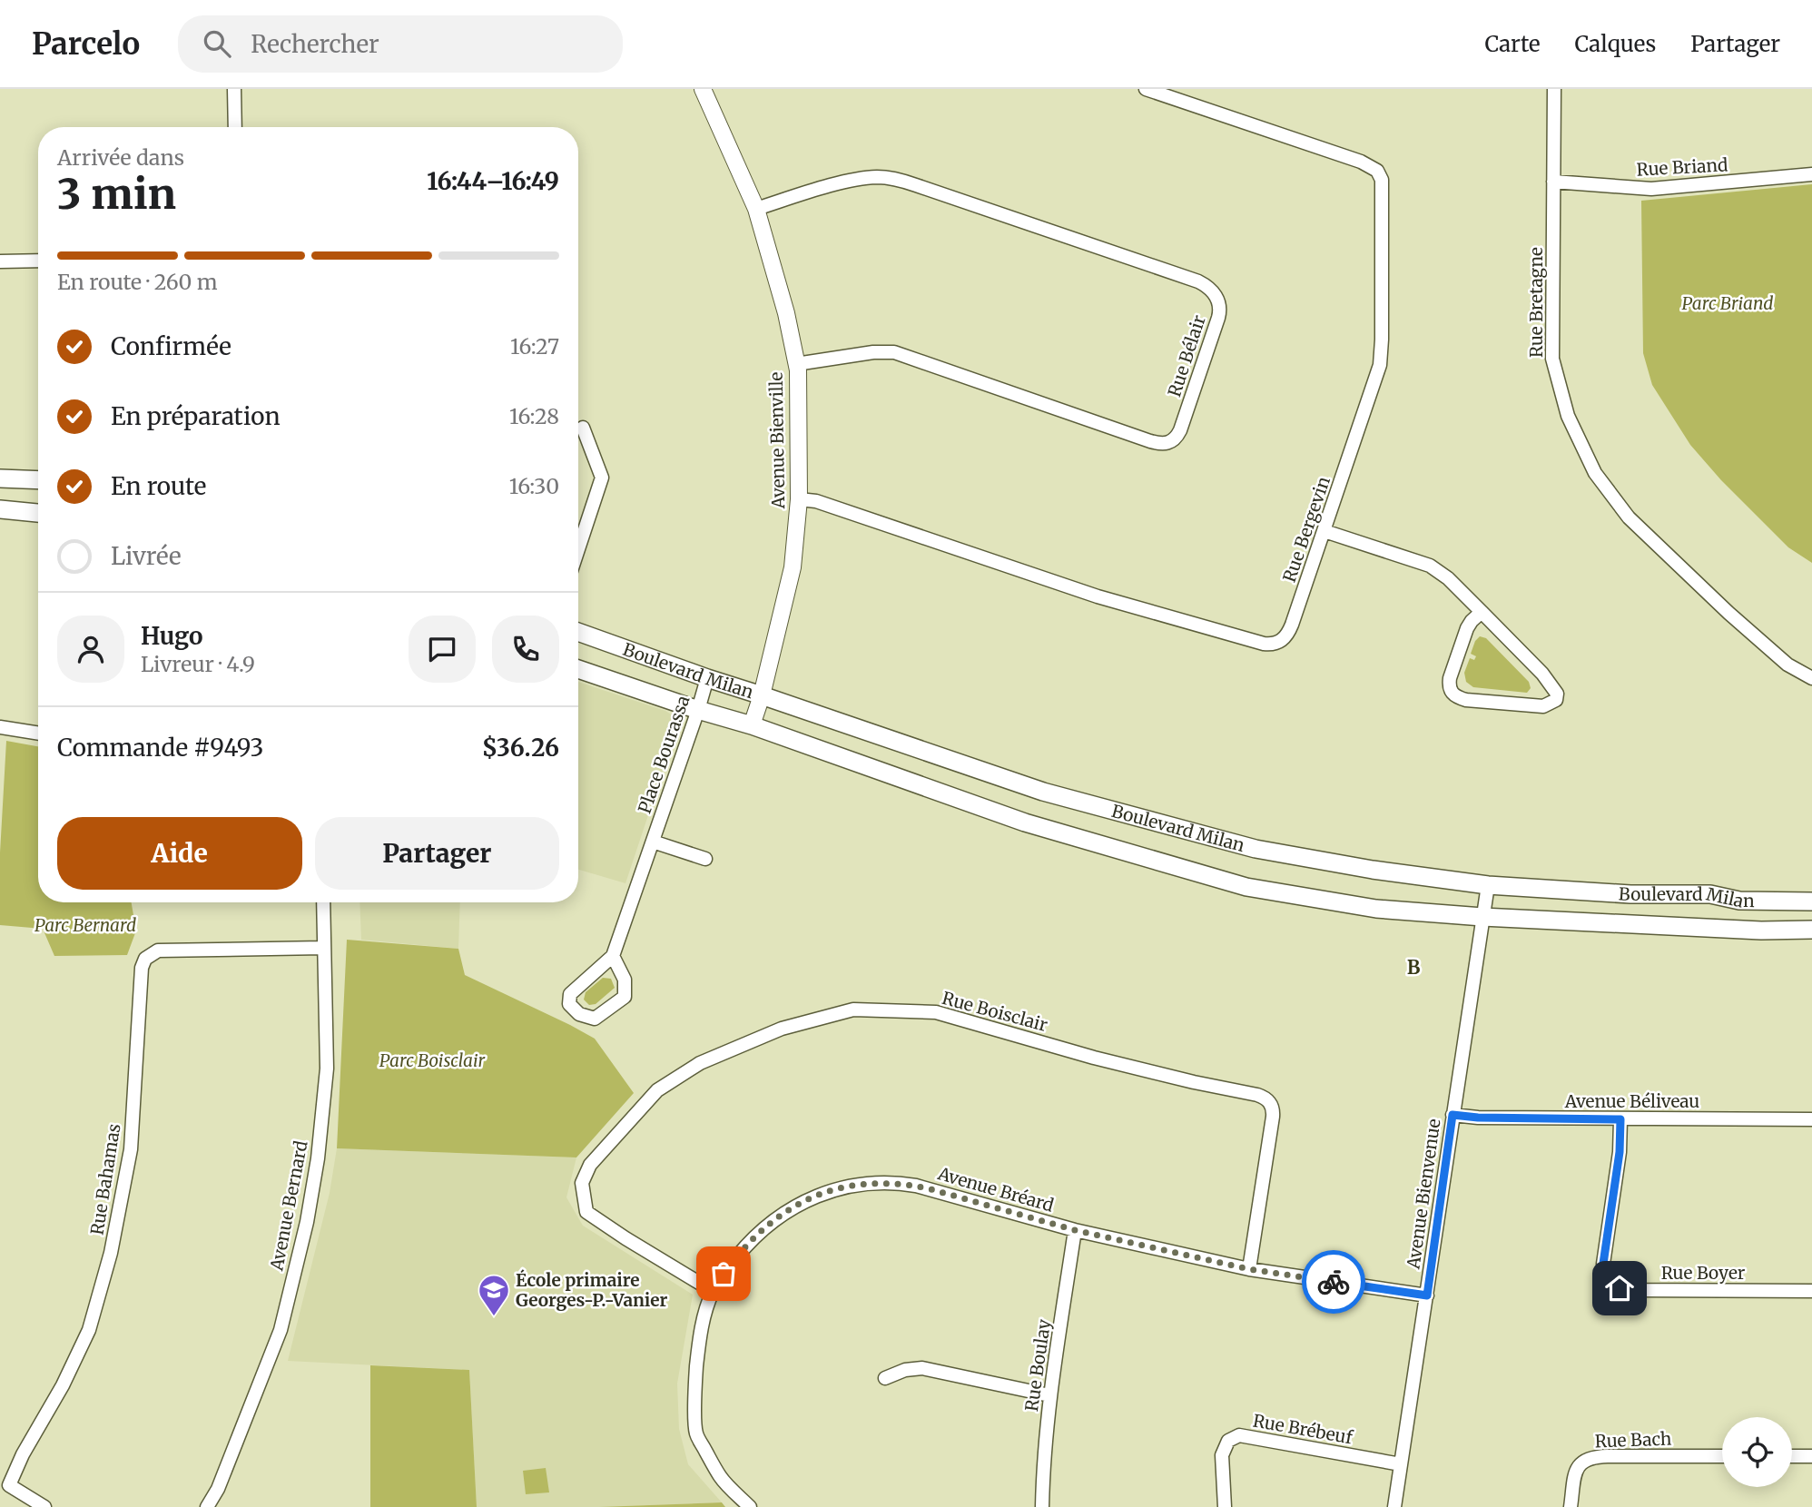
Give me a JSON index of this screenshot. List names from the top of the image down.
{
  "streets": {
    "main road": ["Boulevard Milan"],
    "street": [
      "Rue Briand",
      "Rue Bretagne",
      "Rue Bélair",
      "Avenue Bienville",
      "Rue Bergevin",
      "Place Bourassa",
      "Rue Boisclair",
      "Avenue Béliveau",
      "Rue Bahamas",
      "Avenue Bréard",
      "Avenue Bienvenue",
      "Avenue Bernard",
      "Rue Boyer",
      "Rue Boulay",
      "Rue Brébeuf",
      "Rue Bach"
    ]
  },
  "crossings": [
    ["Rue Briand", "Rue Bretagne"],
    ["Rue Bélair", "Avenue Bienville"],
    ["Avenue Bienville", "Rue Bergevin"],
    ["Avenue Bienville", "Boulevard Milan"],
    ["Boulevard Milan", "Place Bourassa"],
    ["Boulevard Milan", "Avenue Bienvenue"],
    ["Rue Boisclair", "Avenue Bréard"],
    ["Avenue Béliveau", "Avenue Bienvenue"],
    ["Avenue Béliveau", "Rue Boyer"],
    ["Rue Bahamas", "Avenue Bernard"],
    ["Avenue Bréard", "Avenue Bienvenue"],
    ["Avenue Bréard", "Rue Boulay"],
    ["Avenue Bienvenue", "Rue Brébeuf"]
  ],
  "districts": ["B"],
  "parks": ["Parc Briand", "Parc Bernard", "Parc Boisclair"],
  "places": {
    "school or university": ["École primaire Georges-P.-Vanier"]
  },
  "page": {
    "header": "Parcelo",
    "search": "Rechercher",
    "nav": ["Carte", "Calques", "Partager"],
    "heading": ["3 min", "Arrivée dans", "16:44–16:49"],
    "panel": [
      "Hugo",
      "Livreur · 4.9",
      "Commande #9493",
      "$36.26"
    ],
    "bar": "En route · 260 m",
    "list": [
      ["Confirmée", "16:27"],
      ["En préparation", "16:28"],
      ["En route", "16:30"],
      "Livrée"
    ],
    "buttons": ["Aide", "Partager"]
  }
}
